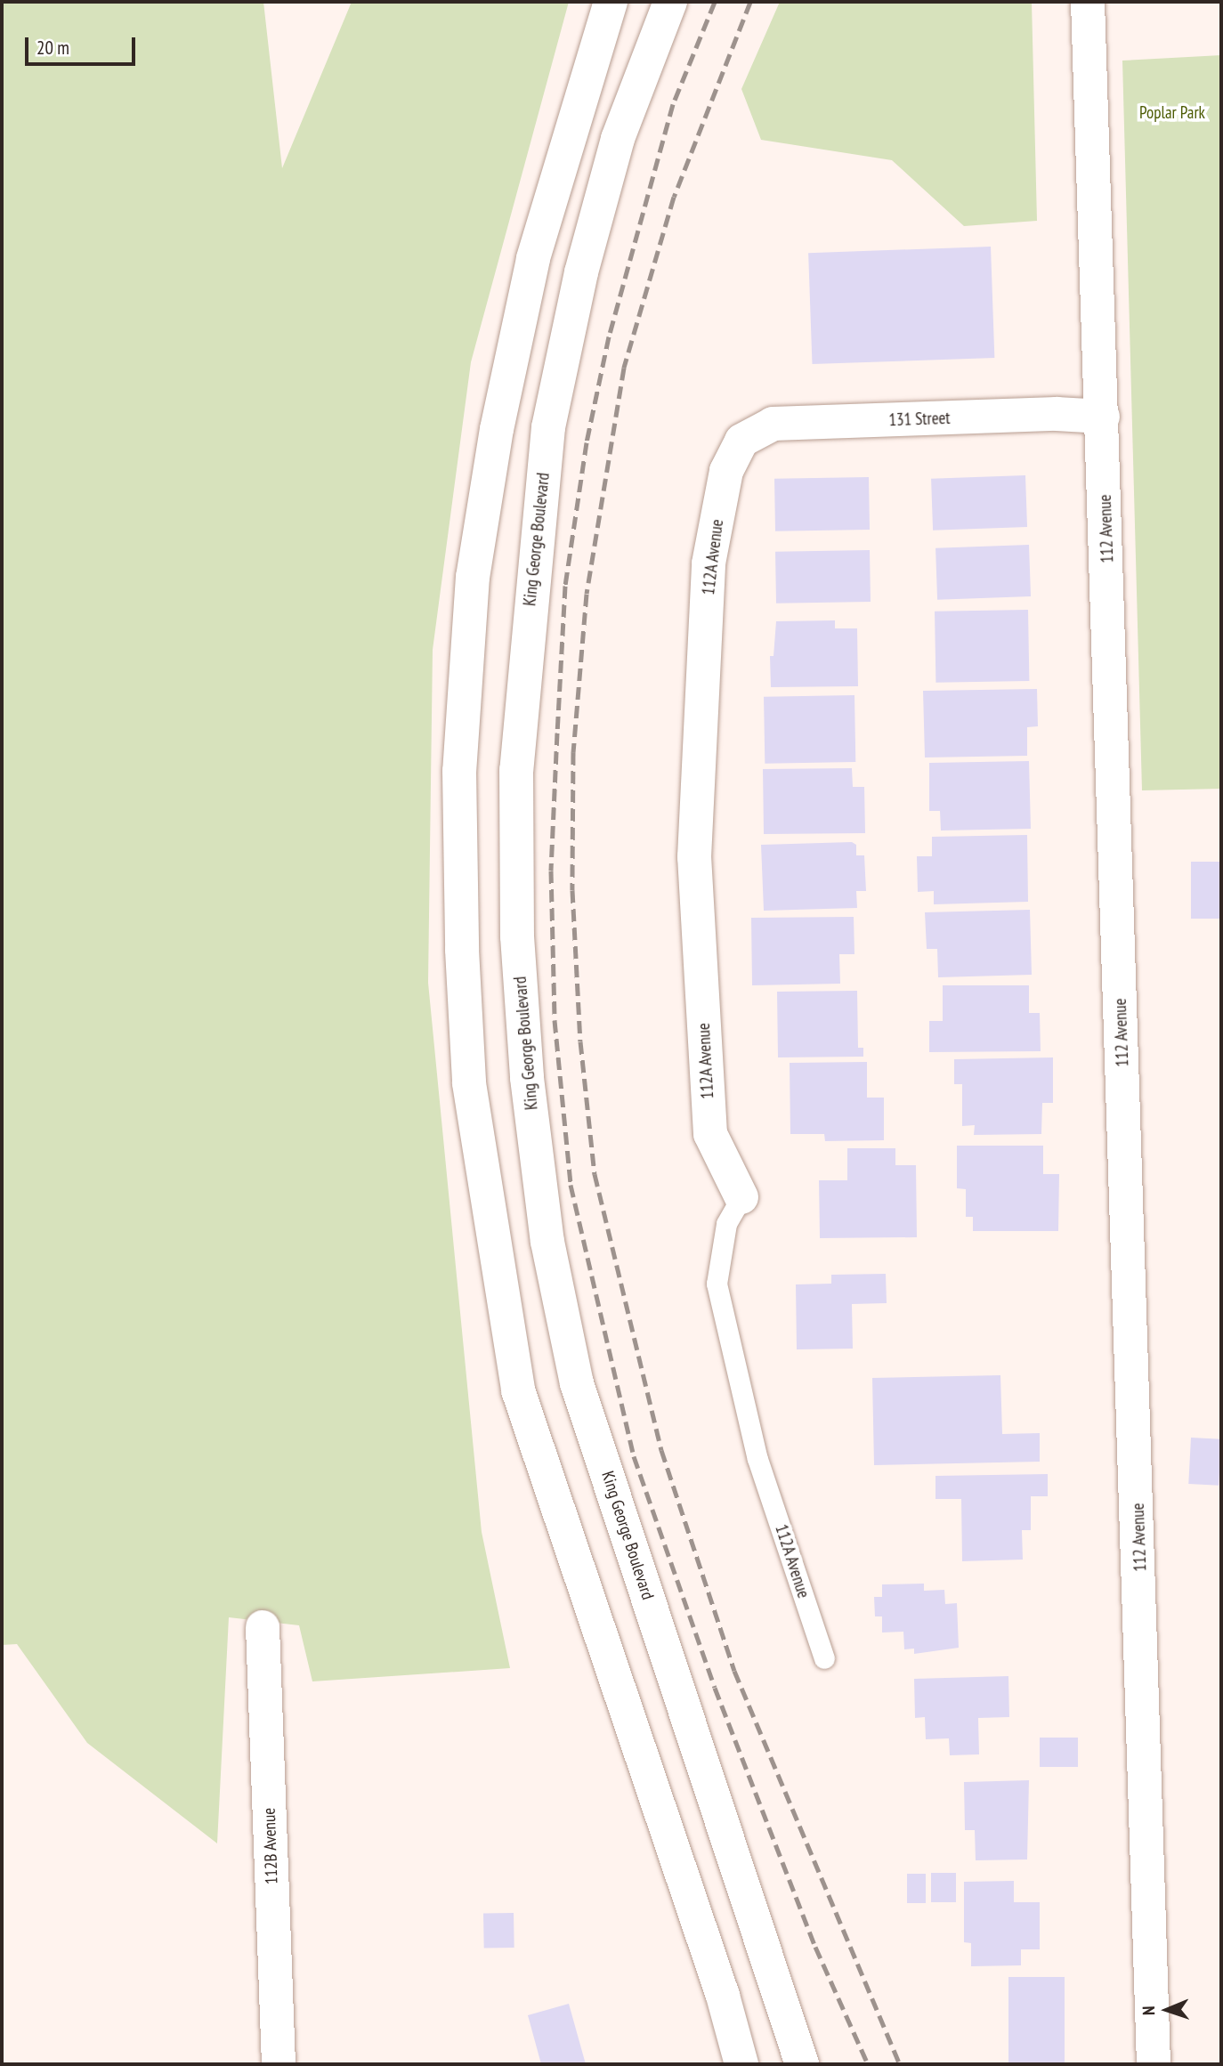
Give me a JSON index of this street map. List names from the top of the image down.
{
  "streets": {
    "main road": [
      "131 Street",
      "112 Avenue",
      "King George Boulevard",
      "112A Avenue",
      "112B Avenue"
    ]
  },
  "crossings": [
    ["131 Street", "112 Avenue"],
    ["131 Street", "112A Avenue"]
  ],
  "parks": ["Poplar Park"],
  "scale_bar": "20 m",
  "north": "left"
}
